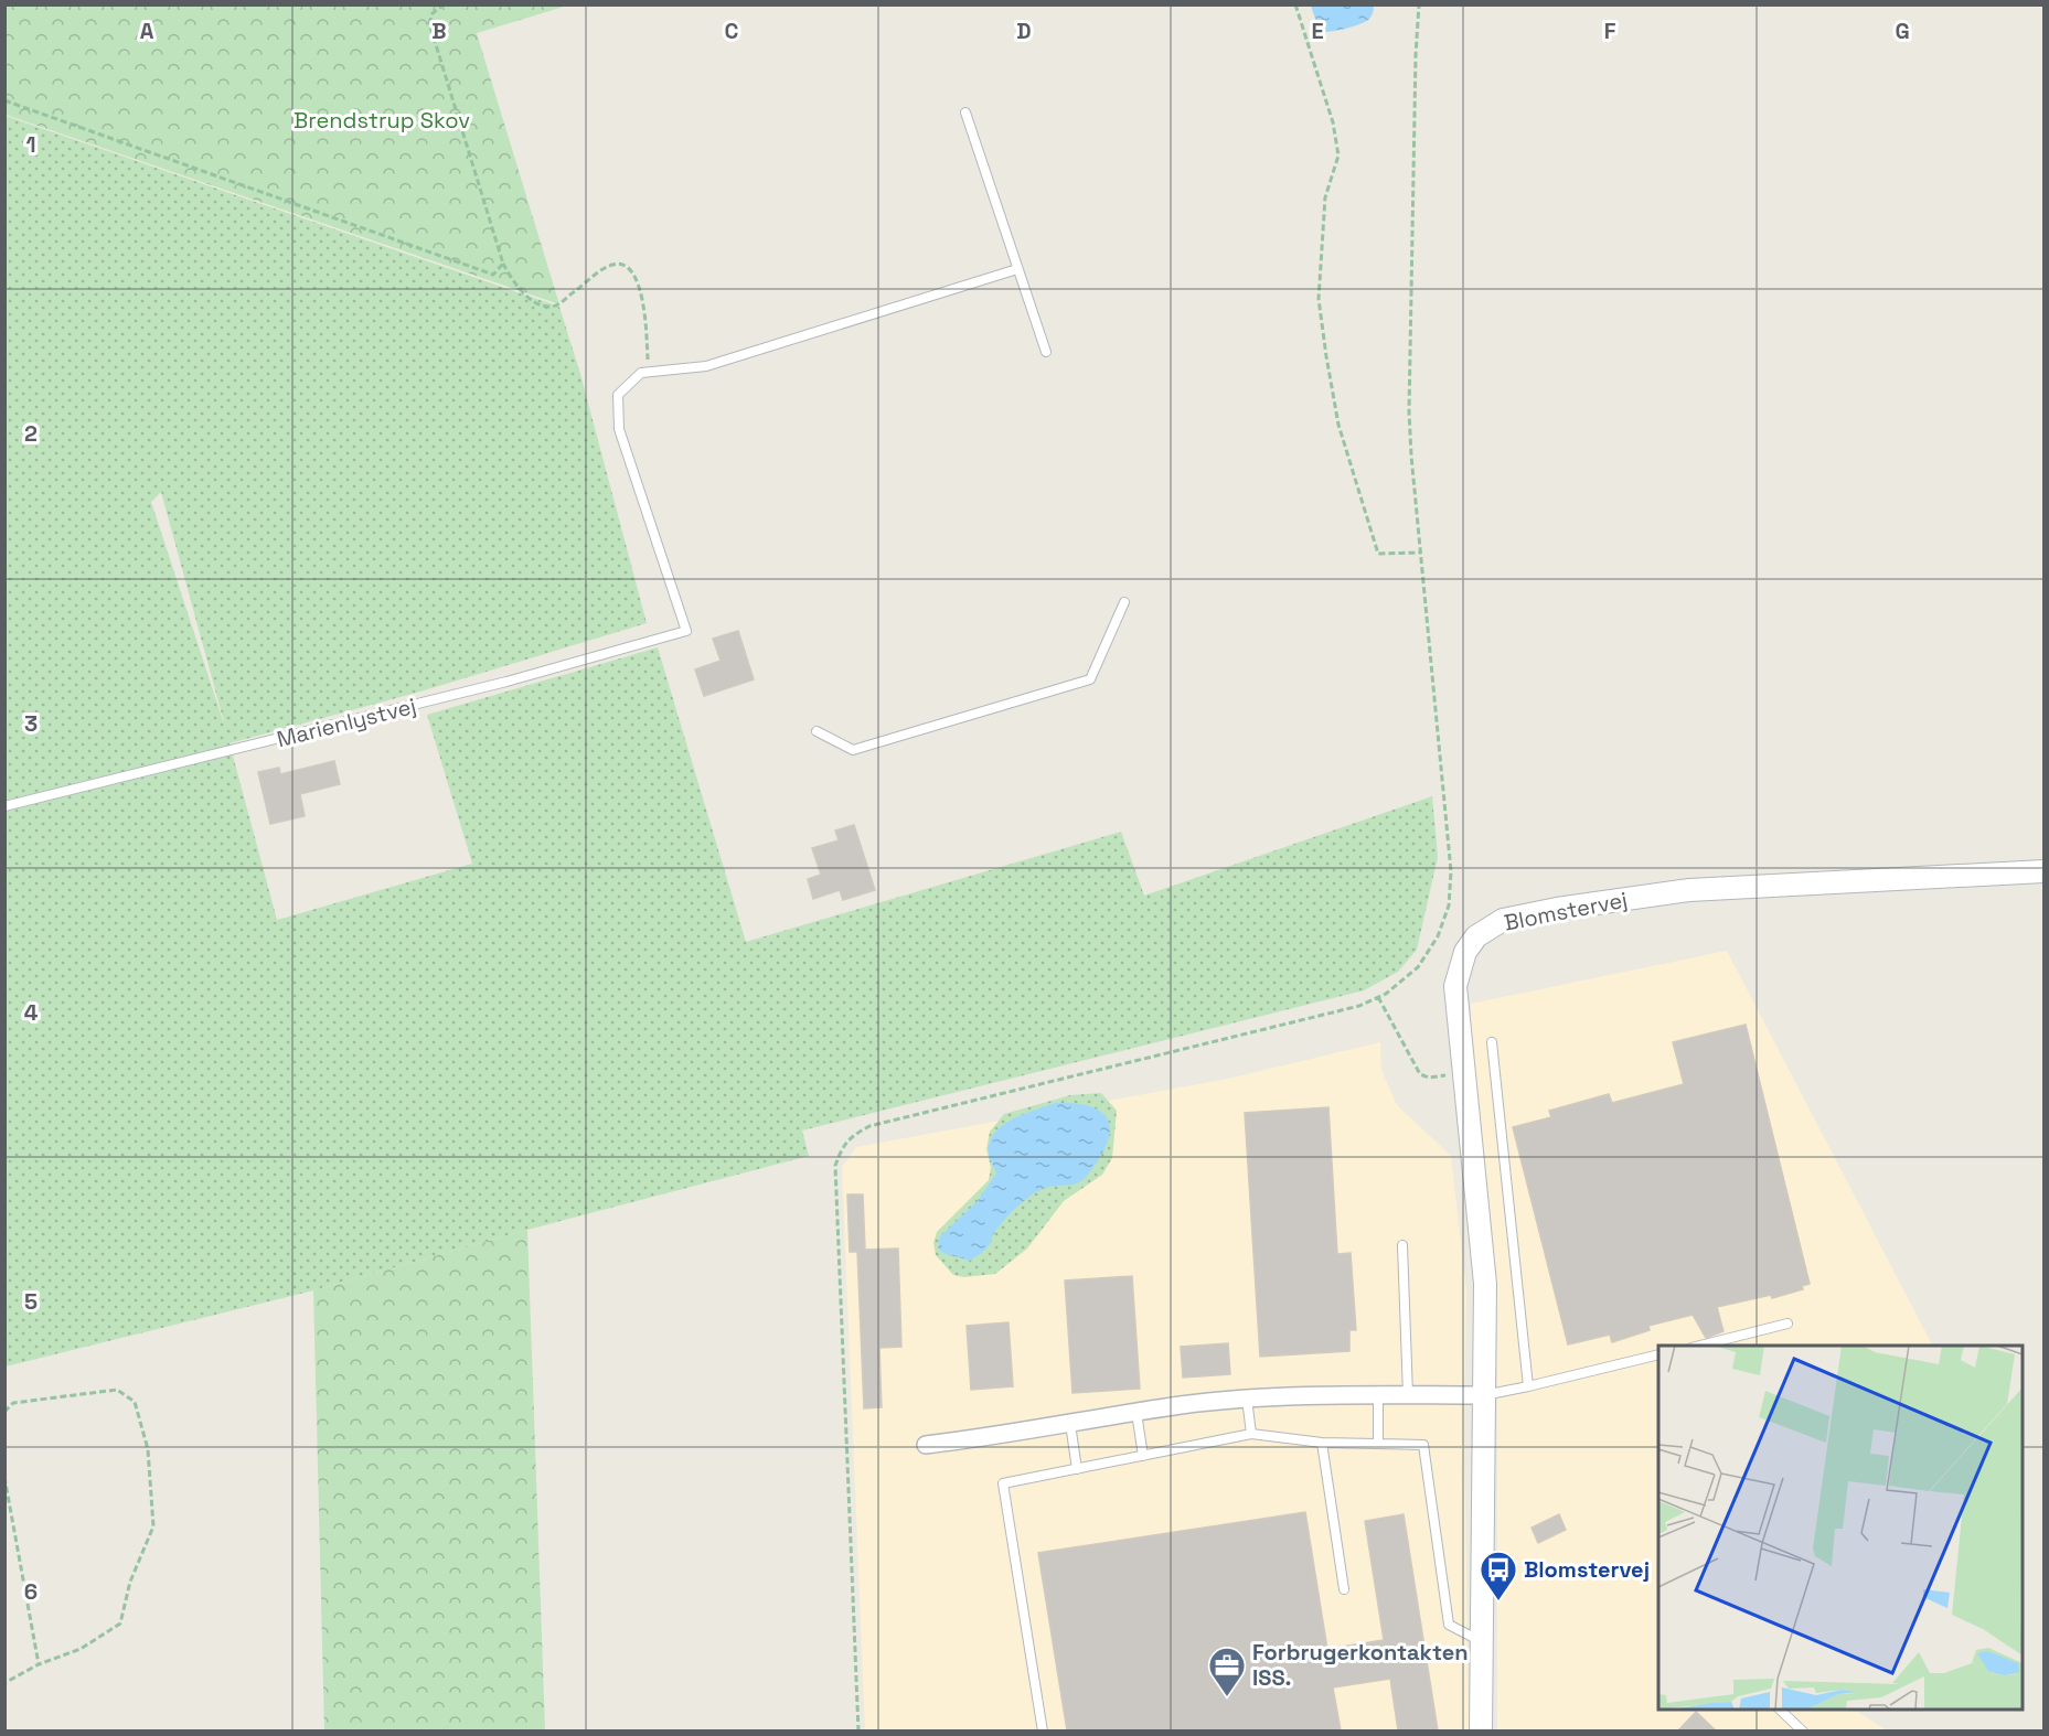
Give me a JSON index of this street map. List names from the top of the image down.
{
  "streets": {
    "street": ["Blomstervej"],
    "lane": ["Marienlystvej"]
  },
  "parks": ["Brendstrup Skov"],
  "places": {
    "bus stop": ["Blomstervej"],
    "office": ["Forbrugerkontakten ISS."]
  },
  "grid": {
    "columns": [
      "A",
      "B",
      "C",
      "D",
      "E",
      "F",
      "G"
    ],
    "rows": [
      "1",
      "2",
      "3",
      "4",
      "5",
      "6"
    ]
  }
}
